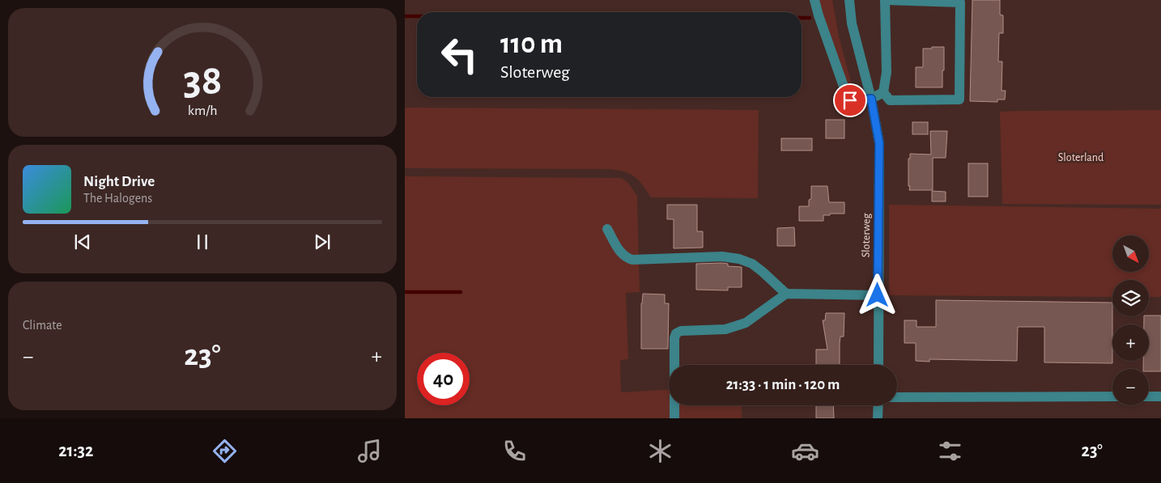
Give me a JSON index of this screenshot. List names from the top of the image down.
{
  "streets": {
    "street": ["Sloterweg"]
  },
  "parks": ["Sloterland"],
  "north": "bottom right",
  "page": {
    "turn": ["110 m", "Sloterweg"],
    "song": ["Night Drive", "The Halogens"],
    "map_buttons": ["+", "−"],
    "tile": "Climate",
    "heat": ["−", "23°", "+"],
    "limit": "40",
    "trip": "21:33 · 1 min · 120 m",
    "tabs": ["21:32", "23°"],
    "gauge": ["38", "km/h"]
  }
}
